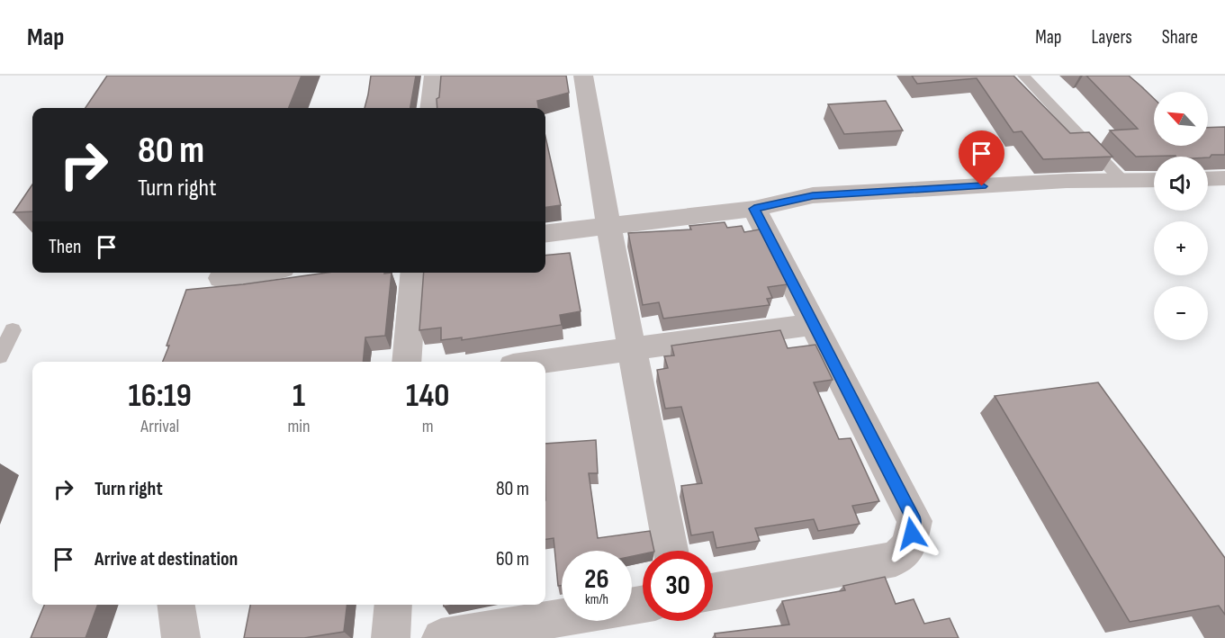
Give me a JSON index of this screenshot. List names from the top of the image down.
{
  "north": "top left",
  "page": {
    "header": "Map",
    "nav": ["Map", "Layers", "Share"],
    "map_buttons": ["+", "−"],
    "turn": ["80 m", "Turn right"],
    "then": "Then",
    "eta": [
      "16:19",
      "Arrival",
      "1",
      "min",
      "140",
      "m"
    ],
    "list": [
      {
        "name": "Turn right",
        "value": "80 m"
      },
      {
        "name": "Arrive at destination",
        "value": "60 m"
      }
    ],
    "speed": "26 km/h",
    "limit": "30"
  }
}
